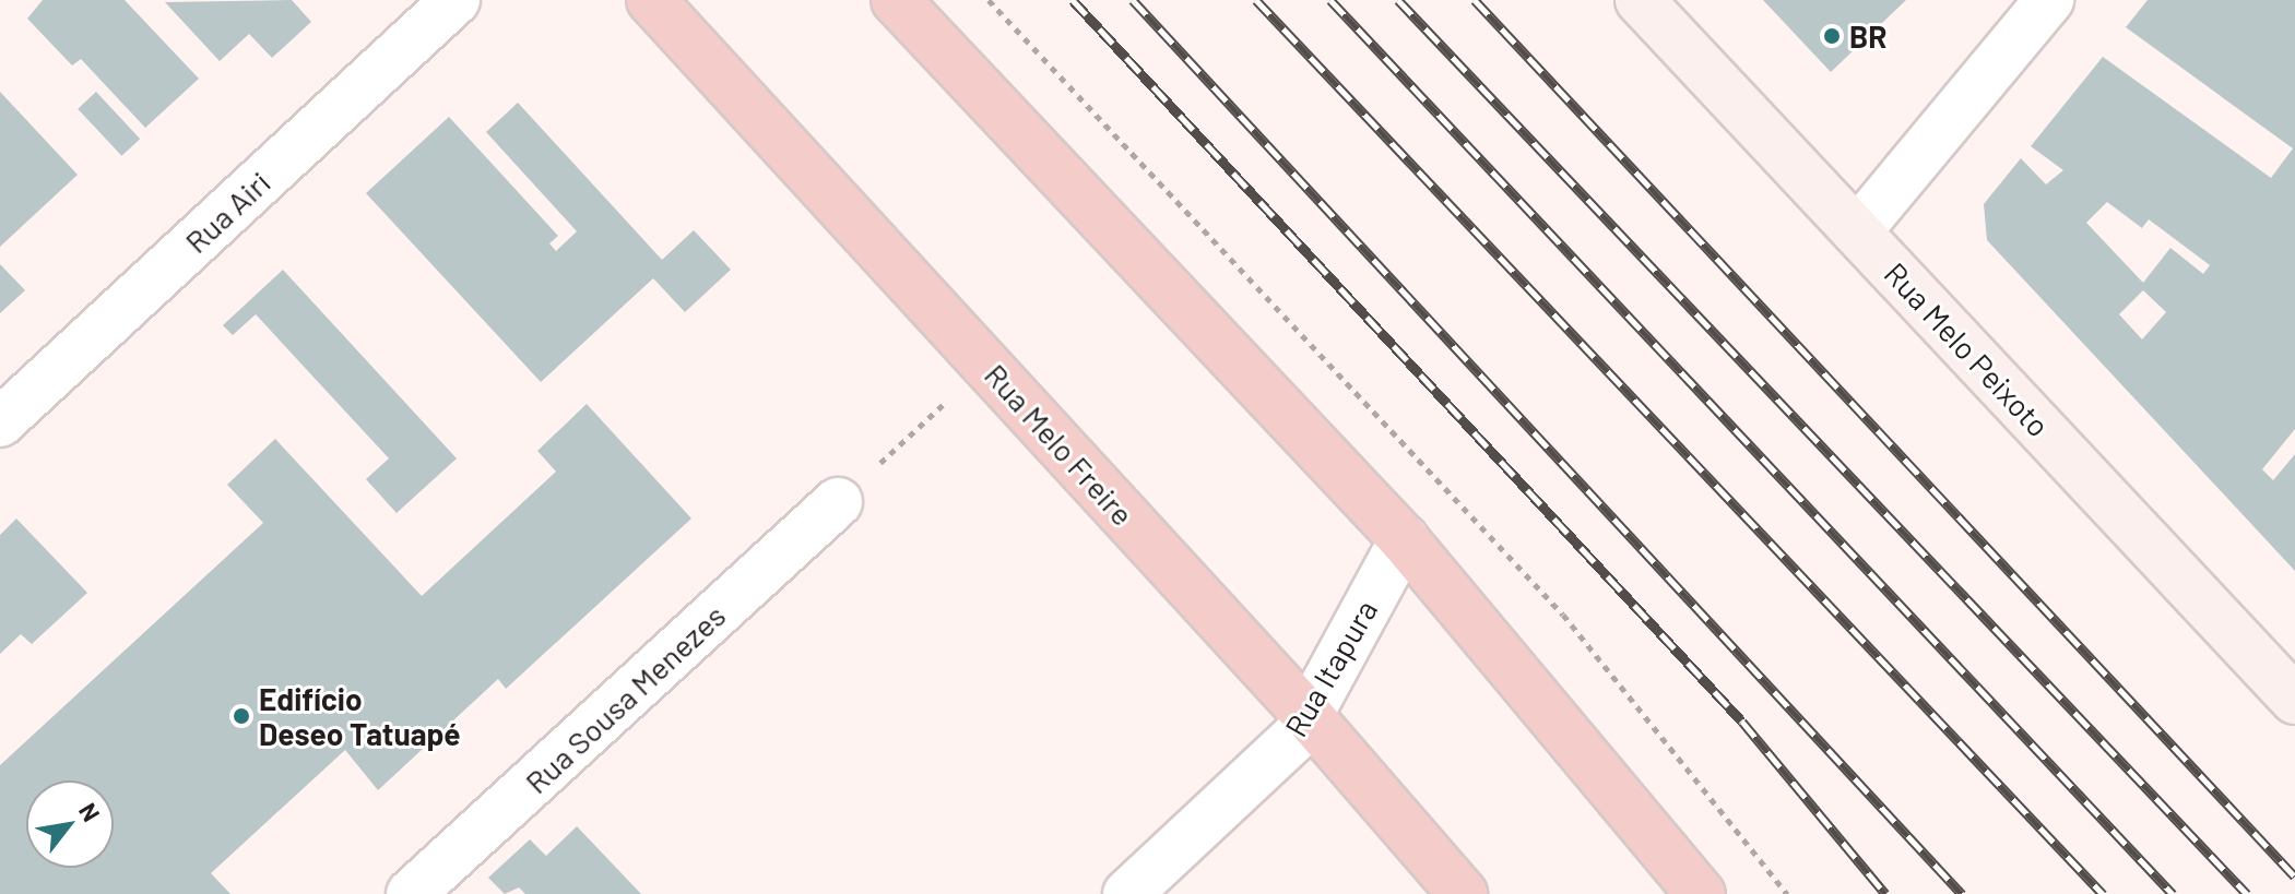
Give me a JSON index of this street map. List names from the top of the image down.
{
  "streets": {
    "highway": ["Rua Melo Freire"],
    "main road": ["Rua Melo Peixoto"],
    "street": ["Rua Airi", "Rua Itapura", "Rua Sousa Menezes"]
  },
  "crossings": [
    ["Rua Melo Freire", "Rua Itapura"]
  ],
  "places": ["BR", "Edifício Deseo Tatuapé"],
  "north": "top right"
}
